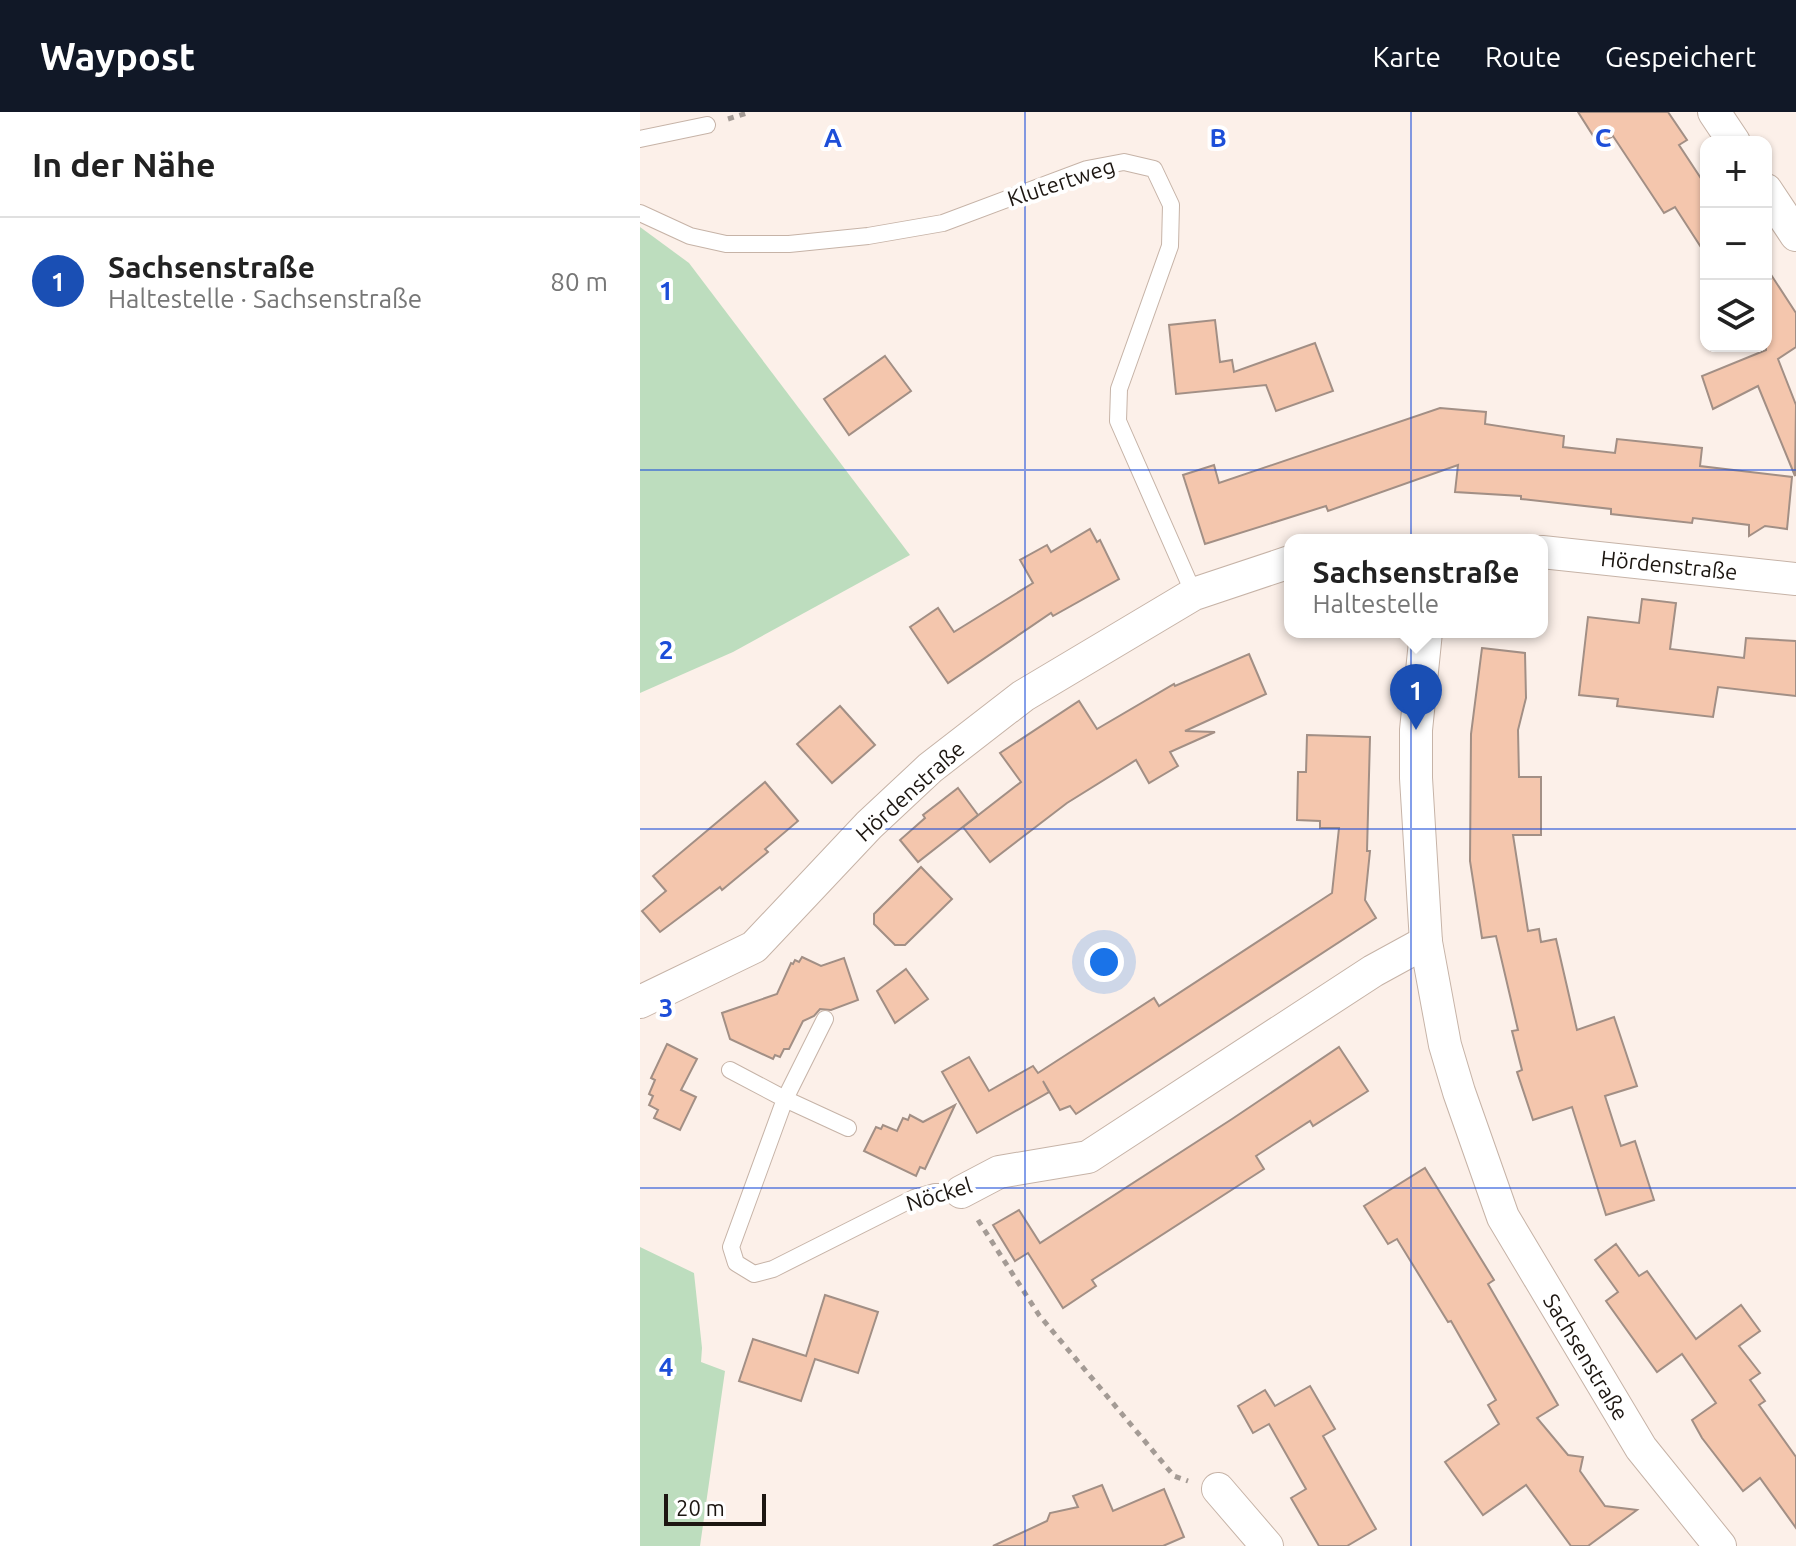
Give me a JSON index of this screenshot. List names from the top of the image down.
{
  "streets": {
    "street": ["Hördenstraße", "Nöckel", "Sachsenstraße"],
    "lane": ["Klutertweg"]
  },
  "crossings": [
    ["Klutertweg", "Hördenstraße"],
    ["Nöckel", "Sachsenstraße"]
  ],
  "scale_bar": "20 m",
  "page": {
    "header": "Waypost",
    "nav": ["Karte", "Route", "Gespeichert"],
    "heading": "In der Nähe",
    "map_buttons": ["+", "−"],
    "list": [
      {
        "mark": "1",
        "name": "Sachsenstraße",
        "note": "Haltestelle · Sachsenstraße",
        "value": "80 m"
      }
    ],
    "popup": ["Sachsenstraße", "Haltestelle"],
    "pins": "1",
    "scale": "20 m"
  },
  "grid": {
    "columns": ["A", "B", "C"],
    "rows": [
      "1",
      "2",
      "3",
      "4"
    ]
  }
}
